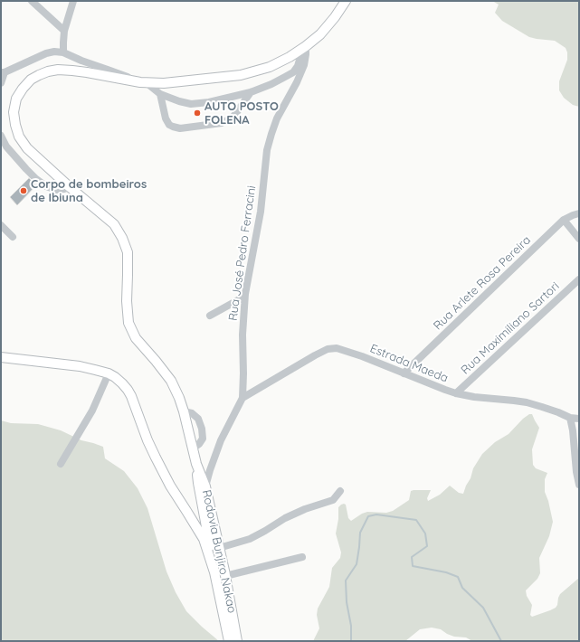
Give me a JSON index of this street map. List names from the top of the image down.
{
  "streets": {
    "main road": ["Rodovia Bunjiro Nakao"],
    "street": [
      "Rua José Pedro Ferracini",
      "Rua Arlete Rosa Pereira",
      "Rua Maximiliano Sartori",
      "Estrada Maeda"
    ]
  },
  "crossings": [
    ["Rua José Pedro Ferracini", "Estrada Maeda"],
    ["Rua José Pedro Ferracini", "Rodovia Bunjiro Nakao"],
    ["Rua Arlete Rosa Pereira", "Estrada Maeda"],
    ["Rua Maximiliano Sartori", "Estrada Maeda"]
  ],
  "places": ["AUTO POSTO FOLENA", "Corpo de bombeiros de Ibiuna"]
}
